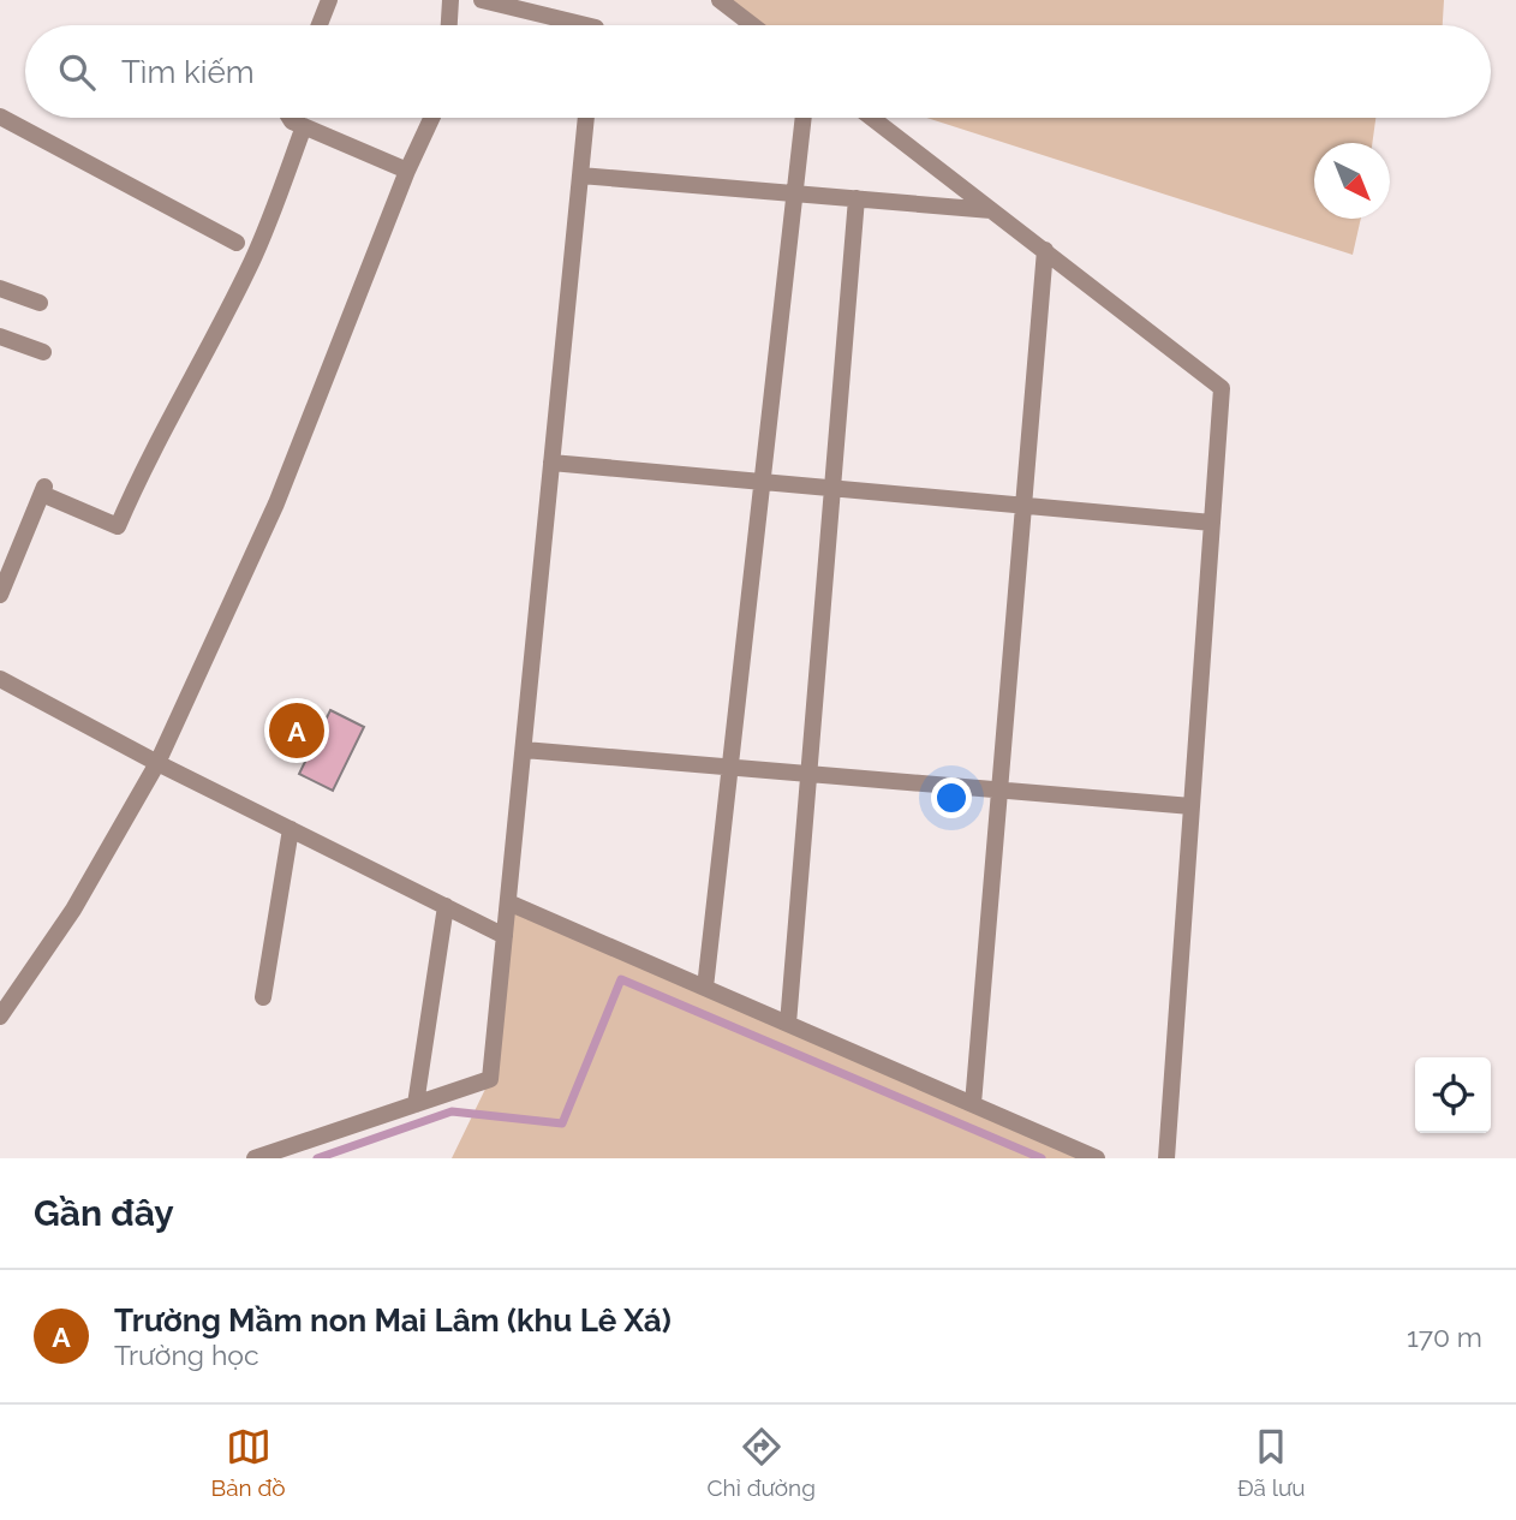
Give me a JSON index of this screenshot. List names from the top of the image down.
{
  "north": "bottom right",
  "page": {
    "search": "Tìm kiếm",
    "pins": "A",
    "heading": "Gần đây",
    "list": [
      {
        "mark": "A",
        "name": "Trường Mầm non Mai Lâm (khu Lê Xá)",
        "note": "Trường học",
        "value": "170 m"
      }
    ],
    "nav": ["Bản đồ", "Chỉ đường", "Đã lưu"]
  }
}
